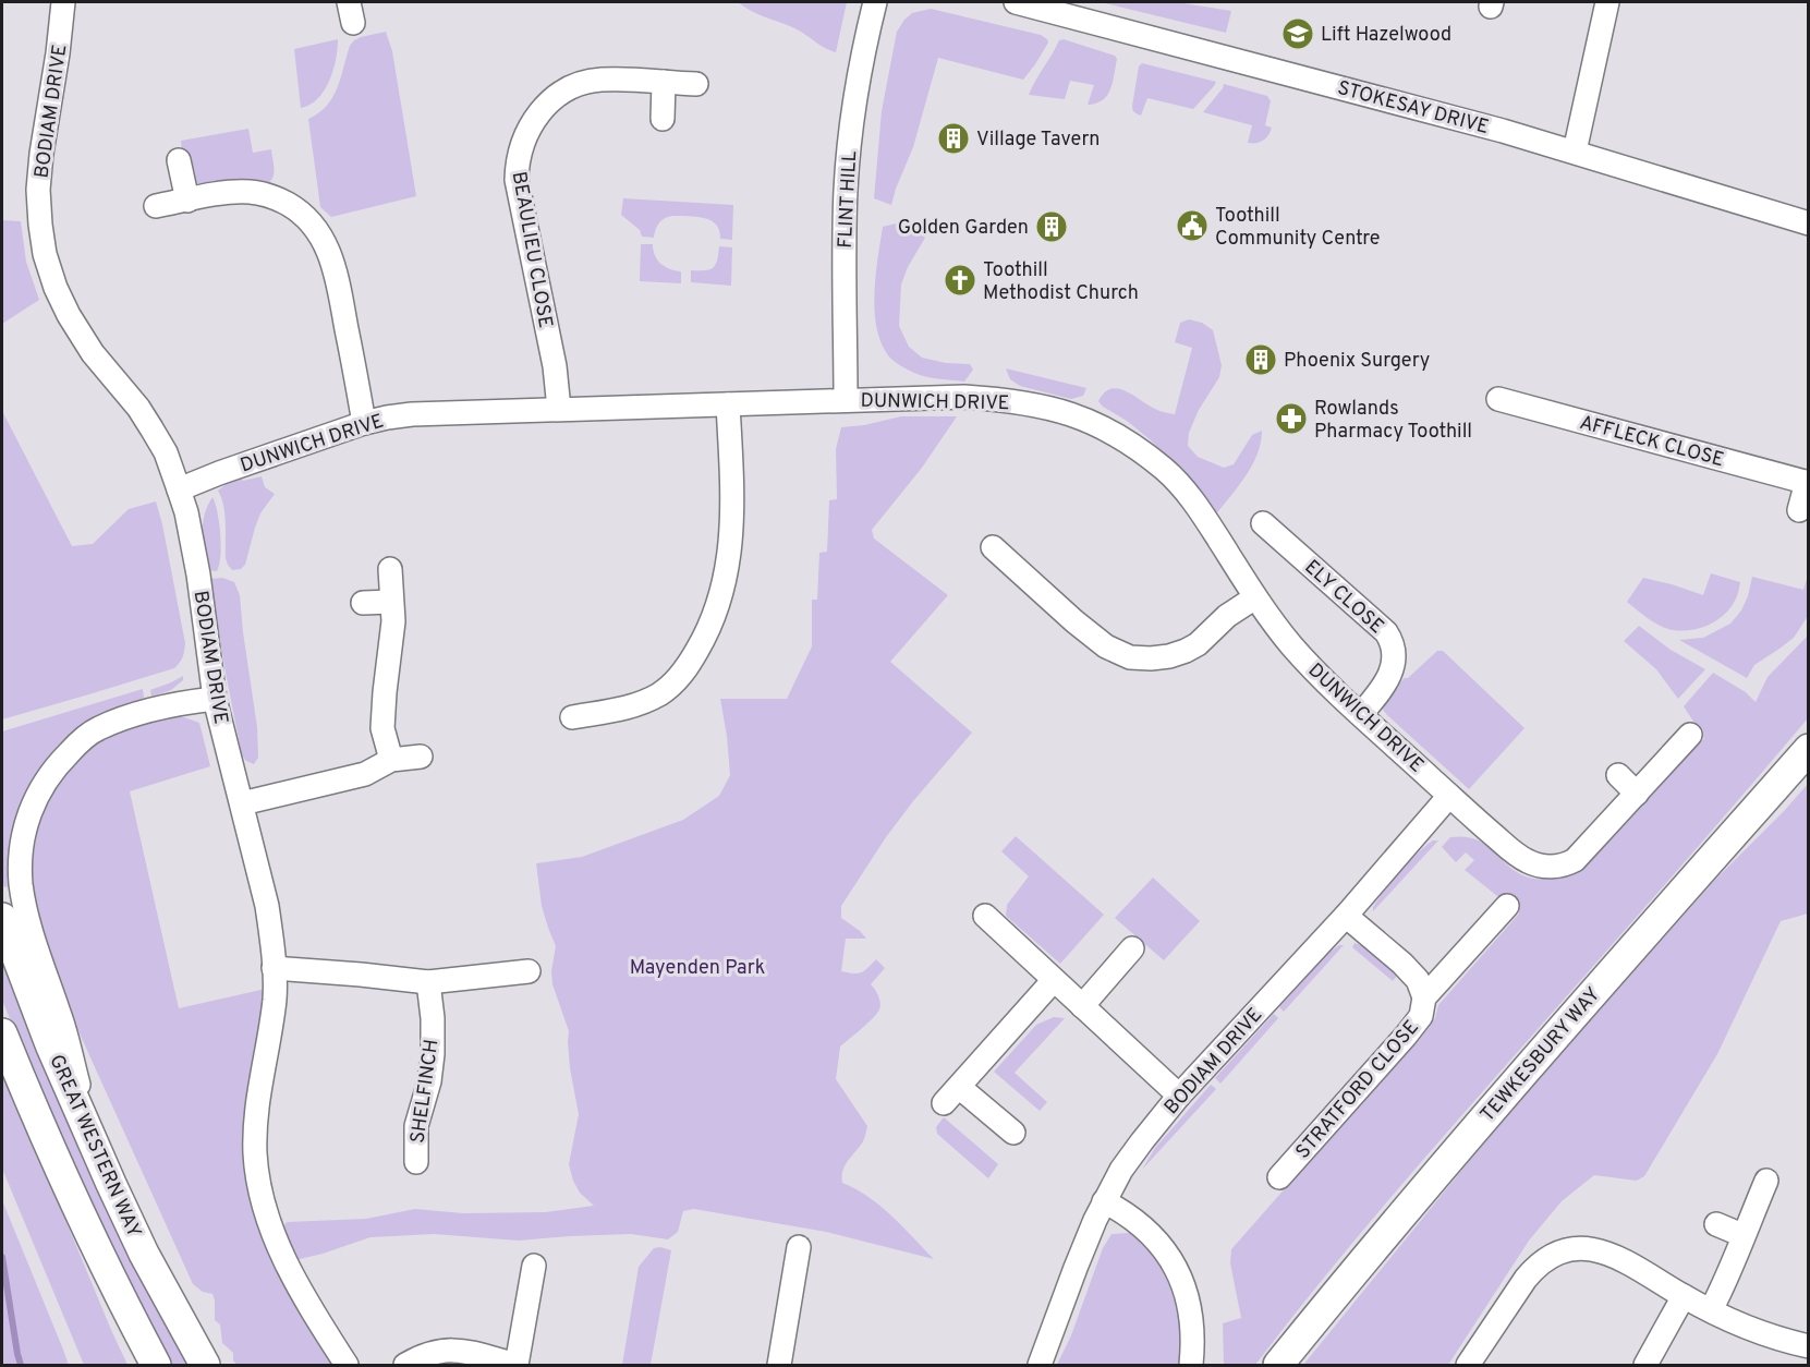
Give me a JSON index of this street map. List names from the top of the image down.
{
  "streets": {
    "main road": ["TEWKESBURY WAY", "GREAT WESTERN WAY"],
    "street": [
      "STOKESAY DRIVE",
      "BODIAM DRIVE",
      "FLINT HILL",
      "BEAULIEU CLOSE",
      "DUNWICH DRIVE",
      "AFFLECK CLOSE",
      "ELY CLOSE",
      "STRATFORD CLOSE",
      "SHELFINCH"
    ]
  },
  "crossings": [
    ["BODIAM DRIVE", "DUNWICH DRIVE"],
    ["BODIAM DRIVE", "STRATFORD CLOSE"],
    ["FLINT HILL", "DUNWICH DRIVE"],
    ["BEAULIEU CLOSE", "DUNWICH DRIVE"],
    ["DUNWICH DRIVE", "ELY CLOSE"]
  ],
  "parks": ["Mayenden Park"],
  "places": {
    "school or university": ["Lift Hazelwood"],
    "building": ["Village Tavern", "Golden Garden", "Phoenix Surgery"],
    "public building": ["Toothill Community Centre"],
    "church": ["Toothill Methodist Church"],
    "pharmacy": ["Rowlands Pharmacy Toothill"]
  }
}
